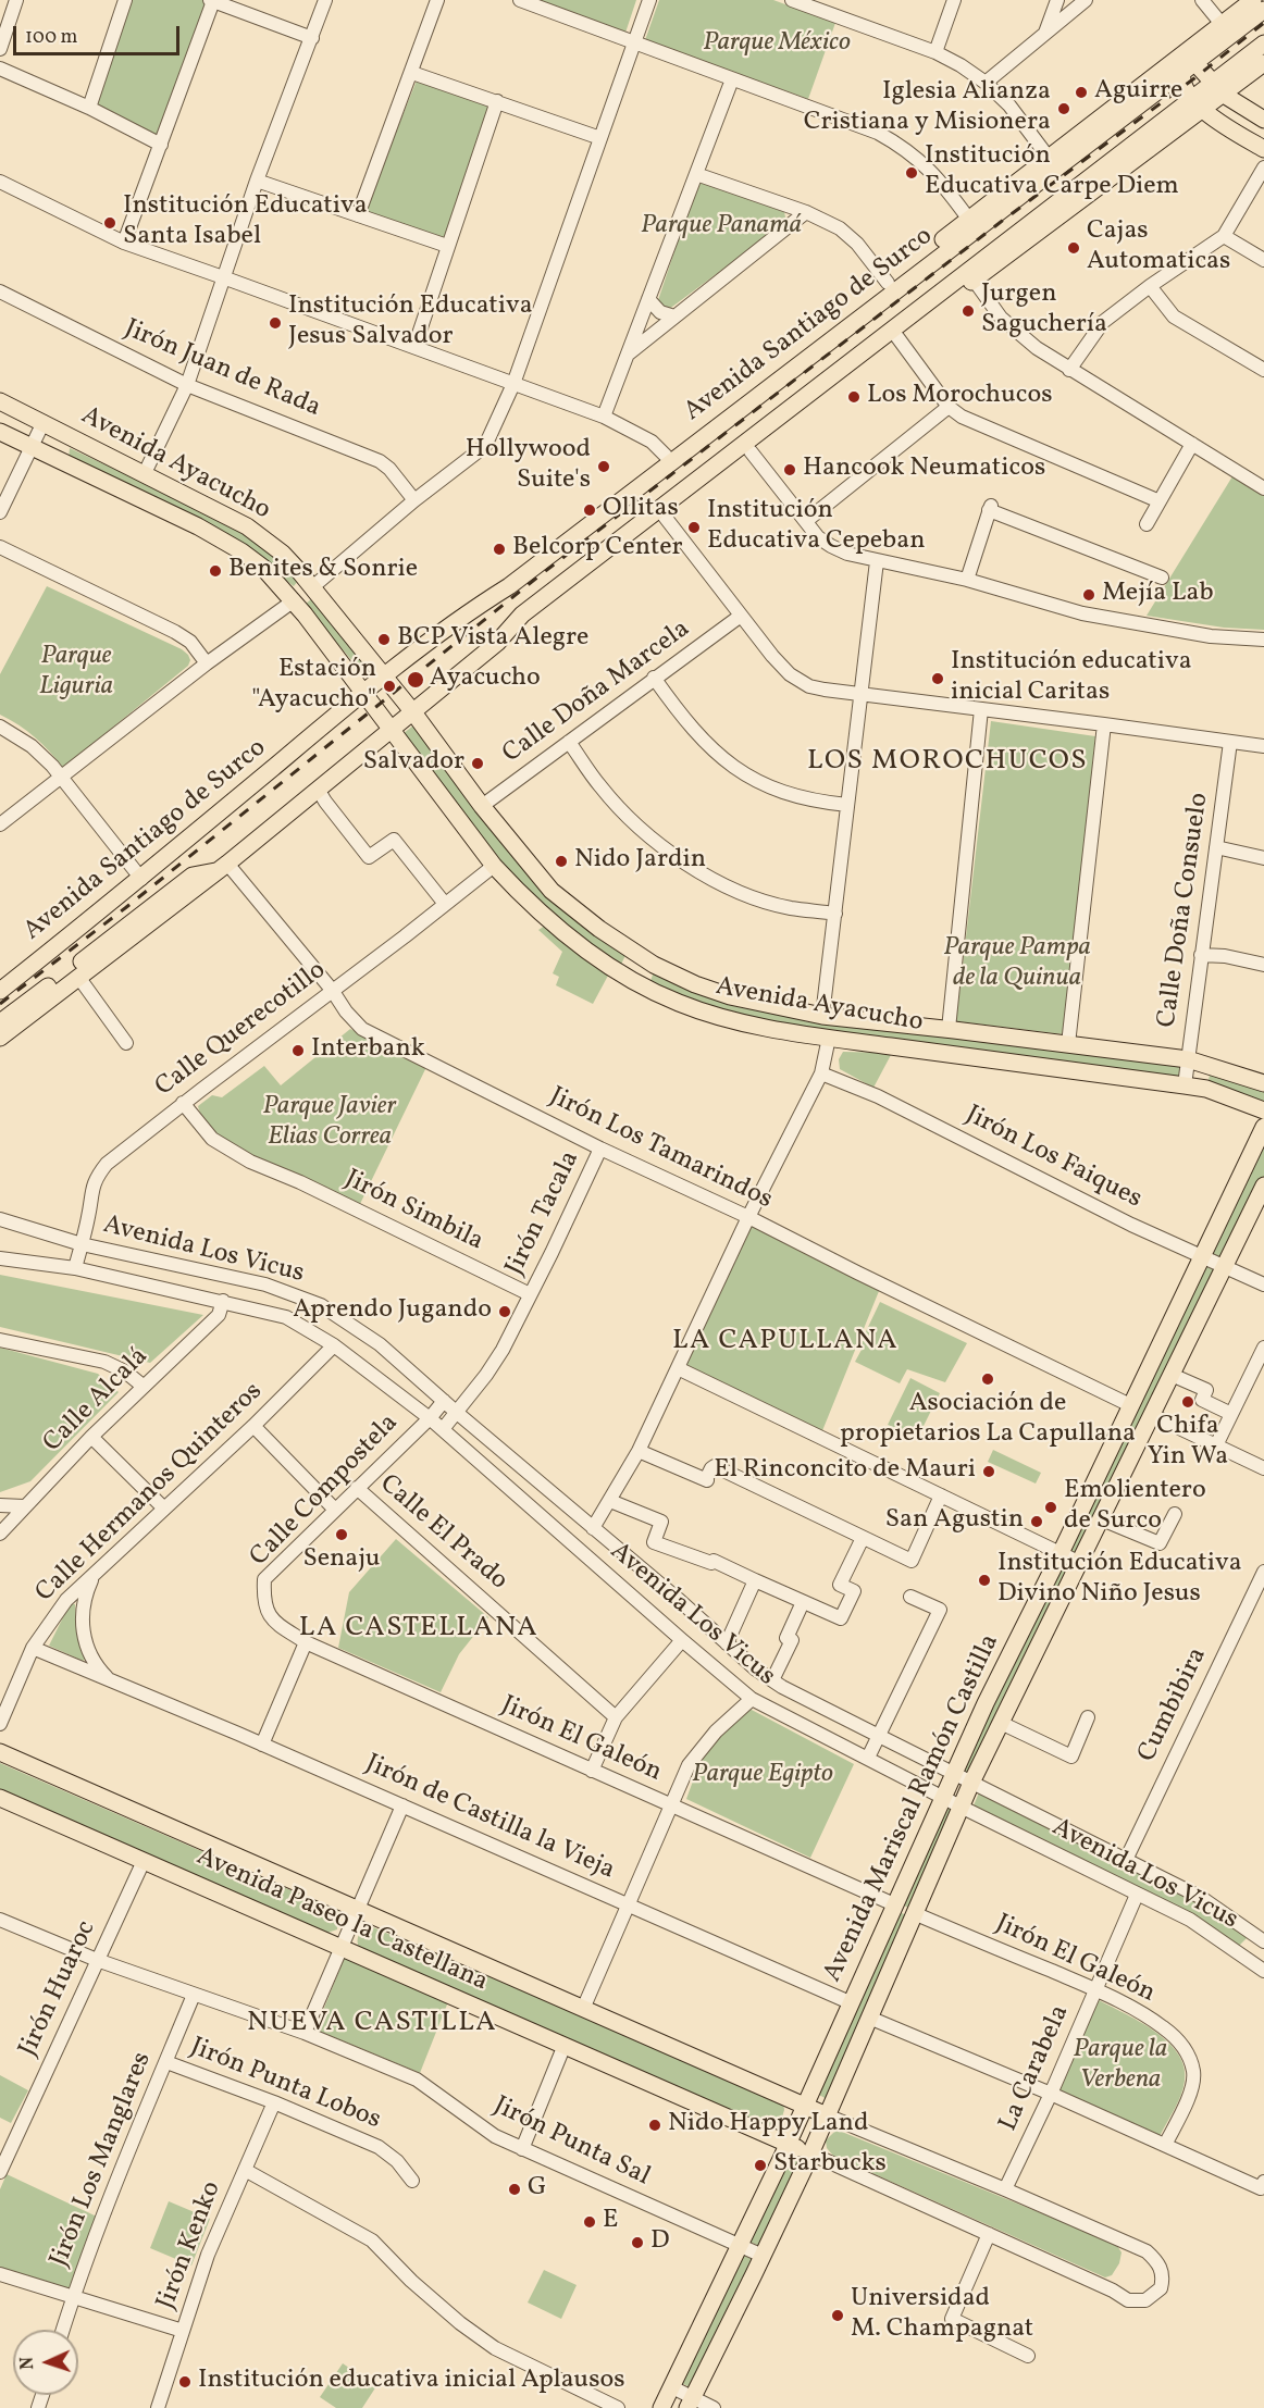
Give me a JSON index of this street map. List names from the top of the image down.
{
  "streets": {
    "main road": [
      "Avenida Santiago de Surco",
      "Avenida Ayacucho",
      "Avenida Mariscal Ramón Castilla",
      "Avenida Paseo la Castellana"
    ],
    "street": [
      "Jirón Juan de Rada",
      "Calle Doña Marcela",
      "Calle Doña Consuelo",
      "Calle Querecotillo",
      "Jirón Los Tamarindos",
      "Jirón Los Faiques",
      "Jirón Simbila",
      "Jirón Tacala",
      "Avenida Los Vicus",
      "Calle Alcalá",
      "Calle Compostela",
      "Calle Hermanos Quinteros",
      "Calle El Prado",
      "Cumbibira",
      "Jirón El Galeón",
      "Jirón de Castilla la Vieja",
      "Jirón Huaroc",
      "La Carabela",
      "Jirón Punta Lobos",
      "Jirón Punta Sal",
      "Jirón Los Manglares",
      "Jirón Kenko"
    ]
  },
  "crossings": [
    ["Avenida Santiago de Surco", "Avenida Ayacucho"],
    ["Avenida Santiago de Surco", "Jirón Los Tamarindos"],
    ["Avenida Ayacucho", "Calle Doña Marcela"],
    ["Avenida Ayacucho", "Calle Doña Consuelo"],
    ["Avenida Ayacucho", "Calle Querecotillo"],
    ["Calle Querecotillo", "Jirón Los Tamarindos"],
    ["Calle Querecotillo", "Jirón Simbila"],
    ["Calle Querecotillo", "Avenida Los Vicus"],
    ["Jirón Los Tamarindos", "Jirón Tacala"],
    ["Jirón Los Tamarindos", "Avenida Mariscal Ramón Castilla"],
    ["Jirón Los Faiques", "Avenida Mariscal Ramón Castilla"],
    ["Jirón Simbila", "Jirón Tacala"],
    ["Jirón Tacala", "Avenida Los Vicus"],
    ["Avenida Los Vicus", "Calle Alcalá"],
    ["Avenida Los Vicus", "Calle Compostela"],
    ["Avenida Los Vicus", "Calle Hermanos Quinteros"],
    ["Avenida Los Vicus", "Cumbibira"],
    ["Avenida Los Vicus", "Avenida Mariscal Ramón Castilla"],
    ["Avenida Los Vicus", "La Carabela"],
    ["Calle Compostela", "Calle El Prado"],
    ["Calle Compostela", "Jirón El Galeón"],
    ["Calle Hermanos Quinteros", "Jirón de Castilla la Vieja"],
    ["Jirón El Galeón", "Avenida Mariscal Ramón Castilla"],
    ["Jirón El Galeón", "La Carabela"],
    ["Avenida Mariscal Ramón Castilla", "Jirón de Castilla la Vieja"],
    ["Avenida Mariscal Ramón Castilla", "Avenida Paseo la Castellana"],
    ["Avenida Mariscal Ramón Castilla", "Jirón Punta Sal"],
    ["Avenida Paseo la Castellana", "Jirón Huaroc"],
    ["Avenida Paseo la Castellana", "La Carabela"],
    ["Jirón Huaroc", "Jirón Punta Sal"],
    ["Jirón Punta Lobos", "Jirón Los Manglares"],
    ["Jirón Punta Lobos", "Jirón Kenko"],
    ["Jirón Punta Sal", "Jirón Los Manglares"]
  ],
  "districts": [
    "LOS MOROCHUCOS",
    "LA CAPULLANA",
    "LA CASTELLANA",
    "NUEVA CASTILLA"
  ],
  "parks": [
    "Parque México",
    "Parque Panamá",
    "Parque Liguria",
    "Parque Pampa de la Quinua",
    "Parque Javier Elias Correa",
    "Parque Egipto",
    "Parque la Verbena"
  ],
  "places": [
    "Aguirre",
    "Iglesia Alianza Cristiana y Misionera",
    "Institución Educativa Carpe Diem",
    "Institución Educativa Santa Isabel",
    "Cajas Automaticas",
    "Jurgen Saguchería",
    "Institución Educativa Jesus Salvador",
    "Los Morochucos",
    "Hollywood Suite's",
    "Hancook Neumaticos",
    "Ollitas",
    "Institución Educativa Cepeban",
    "Belcorp Center",
    "Benites & Sonrie",
    "Mejía Lab",
    "BCP Vista Alegre",
    "Institución educativa inicial Caritas",
    "Ayacucho",
    "Estación \"Ayacucho\"",
    "Salvador",
    "Nido Jardin",
    "Interbank",
    "Aprendo Jugando",
    "Asociación de propietarios La Capullana",
    "Chifa Yin Wa",
    "El Rinconcito de Mauri",
    "Emolientero de Surco",
    "San Agustin",
    "Senaju",
    "Institución Educativa Divino Niño Jesus",
    "Nido Happy Land",
    "Starbucks",
    "G",
    "E",
    "D",
    "Universidad M. Champagnat",
    "Institución educativa inicial Aplausos"
  ],
  "scale_bar": "100 m",
  "north": "left"
}
